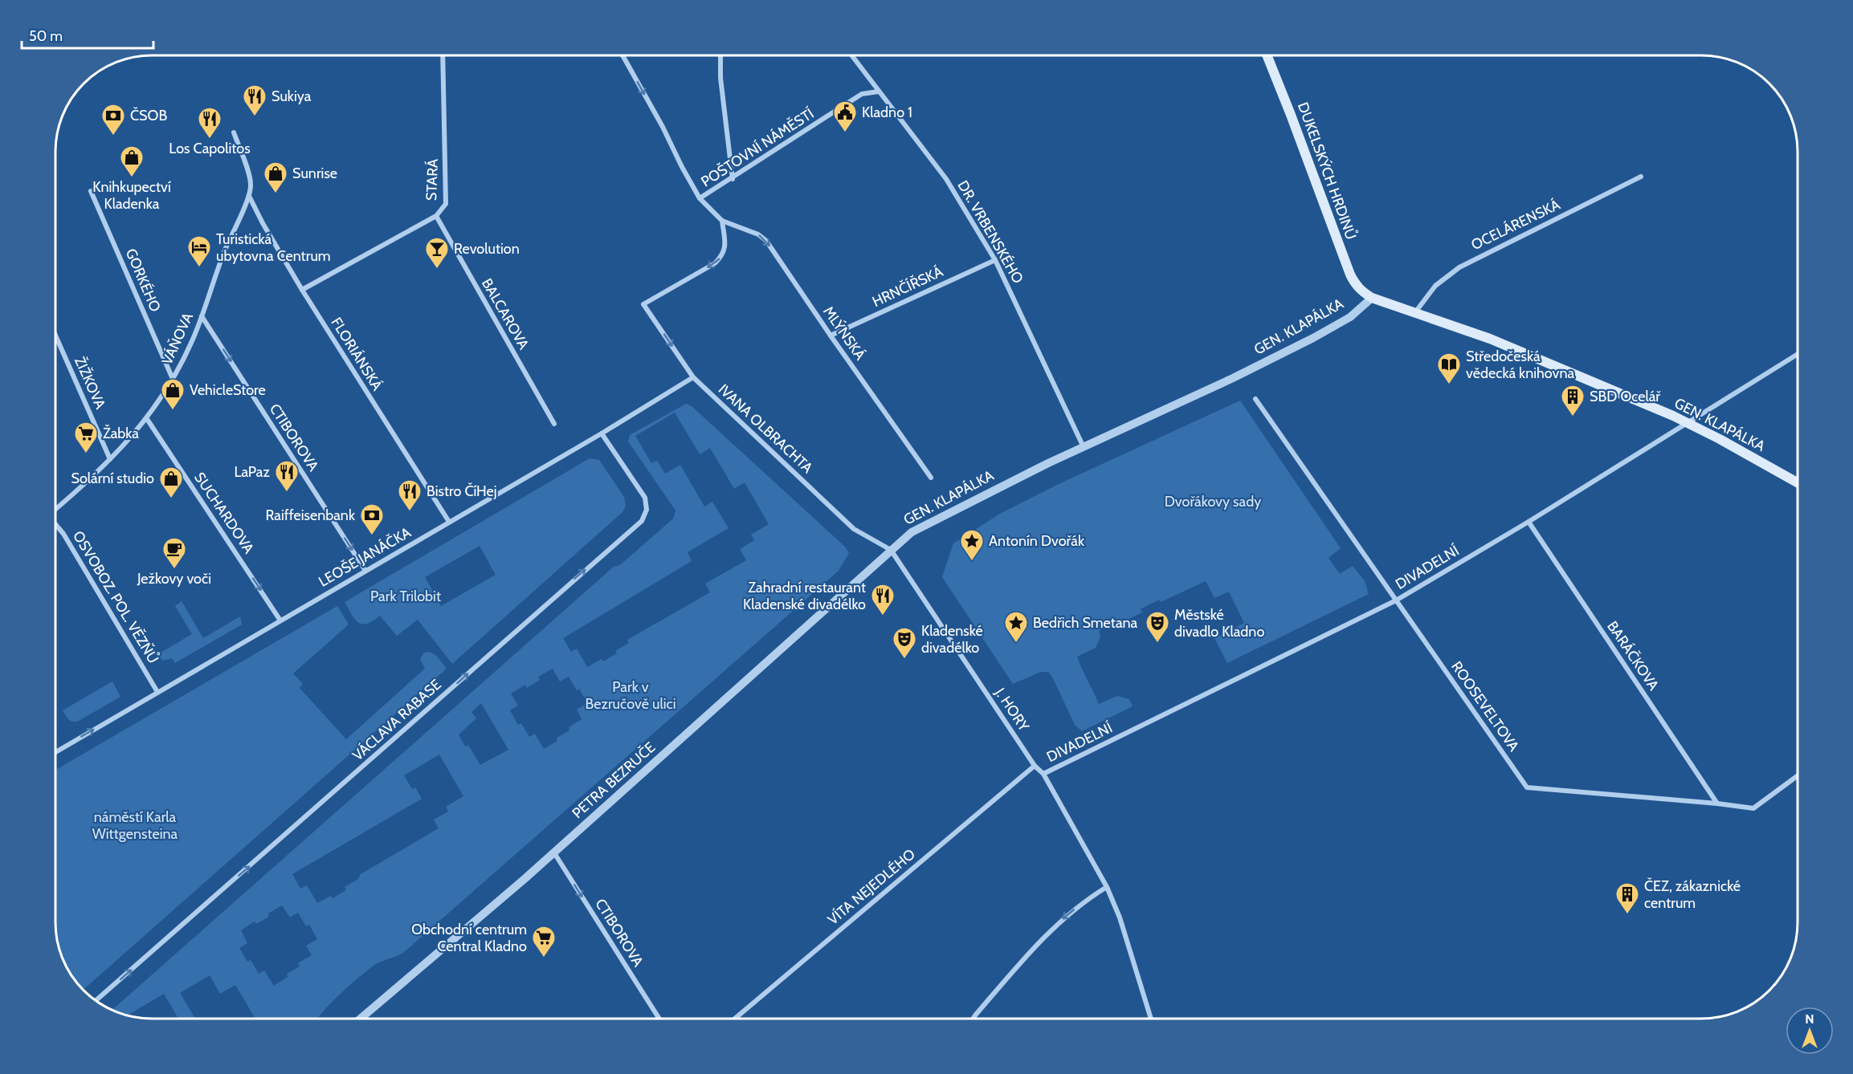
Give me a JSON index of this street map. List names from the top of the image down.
{
  "streets": {
    "main road": ["DUKELSKÝCH HRDINŮ", "GEN. KLAPÁLKA"],
    "street": [
      "POŠTOVNÍ NÁMĚSTÍ",
      "STARÁ",
      "OCELÁRENSKÁ",
      "DR. VRBENSKÉHO",
      "GORKÉHO",
      "HRNČÍŘSKÁ",
      "BALCAROVA",
      "MLÝNSKÁ",
      "VÁŇOVA",
      "FLORIÁNSKÁ",
      "ŽIŽKOVA",
      "IVANA OLBRACHTA",
      "CTIBOROVA",
      "SUCHARDOVA",
      "LEOŠE JANÁČKA",
      "DIVADELNÍ",
      "OSVOBOZ. POL. VĚZŇŮ",
      "BARÁČKOVA",
      "ROOSEVELTOVA",
      "J. HORY",
      "VÁCLAVA RABASE",
      "PETRA BEZRUČE",
      "VÍTA NEJEDLÉHO"
    ]
  },
  "crossings": [
    ["POŠTOVNÍ NÁMĚSTÍ", "DR. VRBENSKÉHO"],
    ["DUKELSKÝCH HRDINŮ", "GEN. KLAPÁLKA"],
    ["STARÁ", "BALCAROVA"],
    ["STARÁ", "FLORIÁNSKÁ"],
    ["OCELÁRENSKÁ", "GEN. KLAPÁLKA"],
    ["DR. VRBENSKÉHO", "HRNČÍŘSKÁ"],
    ["DR. VRBENSKÉHO", "GEN. KLAPÁLKA"],
    ["GORKÉHO", "VÁŇOVA"],
    ["HRNČÍŘSKÁ", "MLÝNSKÁ"],
    ["GEN. KLAPÁLKA", "IVANA OLBRACHTA"],
    ["GEN. KLAPÁLKA", "DIVADELNÍ"],
    ["GEN. KLAPÁLKA", "J. HORY"],
    ["GEN. KLAPÁLKA", "PETRA BEZRUČE"],
    ["MLÝNSKÁ", "IVANA OLBRACHTA"],
    ["VÁŇOVA", "FLORIÁNSKÁ"],
    ["VÁŇOVA", "ŽIŽKOVA"],
    ["VÁŇOVA", "CTIBOROVA"],
    ["VÁŇOVA", "SUCHARDOVA"],
    ["FLORIÁNSKÁ", "LEOŠE JANÁČKA"],
    ["IVANA OLBRACHTA", "LEOŠE JANÁČKA"],
    ["IVANA OLBRACHTA", "J. HORY"],
    ["IVANA OLBRACHTA", "PETRA BEZRUČE"],
    ["CTIBOROVA", "LEOŠE JANÁČKA"],
    ["CTIBOROVA", "PETRA BEZRUČE"],
    ["SUCHARDOVA", "LEOŠE JANÁČKA"],
    ["LEOŠE JANÁČKA", "OSVOBOZ. POL. VĚZŇŮ"],
    ["LEOŠE JANÁČKA", "VÁCLAVA RABASE"],
    ["DIVADELNÍ", "BARÁČKOVA"],
    ["DIVADELNÍ", "ROOSEVELTOVA"],
    ["DIVADELNÍ", "J. HORY"],
    ["BARÁČKOVA", "ROOSEVELTOVA"],
    ["J. HORY", "PETRA BEZRUČE"],
    ["J. HORY", "VÍTA NEJEDLÉHO"]
  ],
  "one_way": [
    "MLÝNSKÁ",
    "CTIBOROVA",
    "SUCHARDOVA",
    "VÁCLAVA RABASE"
  ],
  "parks": [
    "Dvořákovy sady",
    "Park Trilobit",
    "Park v Bezručově ulici",
    "náměstí Karla Wittgensteina"
  ],
  "places": {
    "restaurant": [
      "Sukiya",
      "Los Capolitos",
      "LaPaz",
      "Bistro ČíHej",
      "Zahradní restaurant Kladenské divadélko"
    ],
    "public building": ["Kladno 1"],
    "bank": ["ČSOB", "Raiffeisenbank"],
    "shop": [
      "Knihkupectví Kladenka",
      "Sunrise",
      "VehicleStore",
      "Solární studio"
    ],
    "hotel": ["Turistická ubytovna Centrum"],
    "bar": ["Revolution"],
    "library": ["Středočeská vědecká knihovna"],
    "building": ["SBD Ocelář", "ČEZ, zákaznické centrum"],
    "supermarket": ["Žabka", "Obchodní centrum Central Kladno"],
    "place": ["Antonín Dvořák", "Bedřich Smetana"],
    "cafe": ["Ježkovy voči"],
    "theatre": ["Městské divadlo Kladno", "Kladenské divadélko"]
  },
  "scale_bar": "50 m",
  "north": "top"
}
